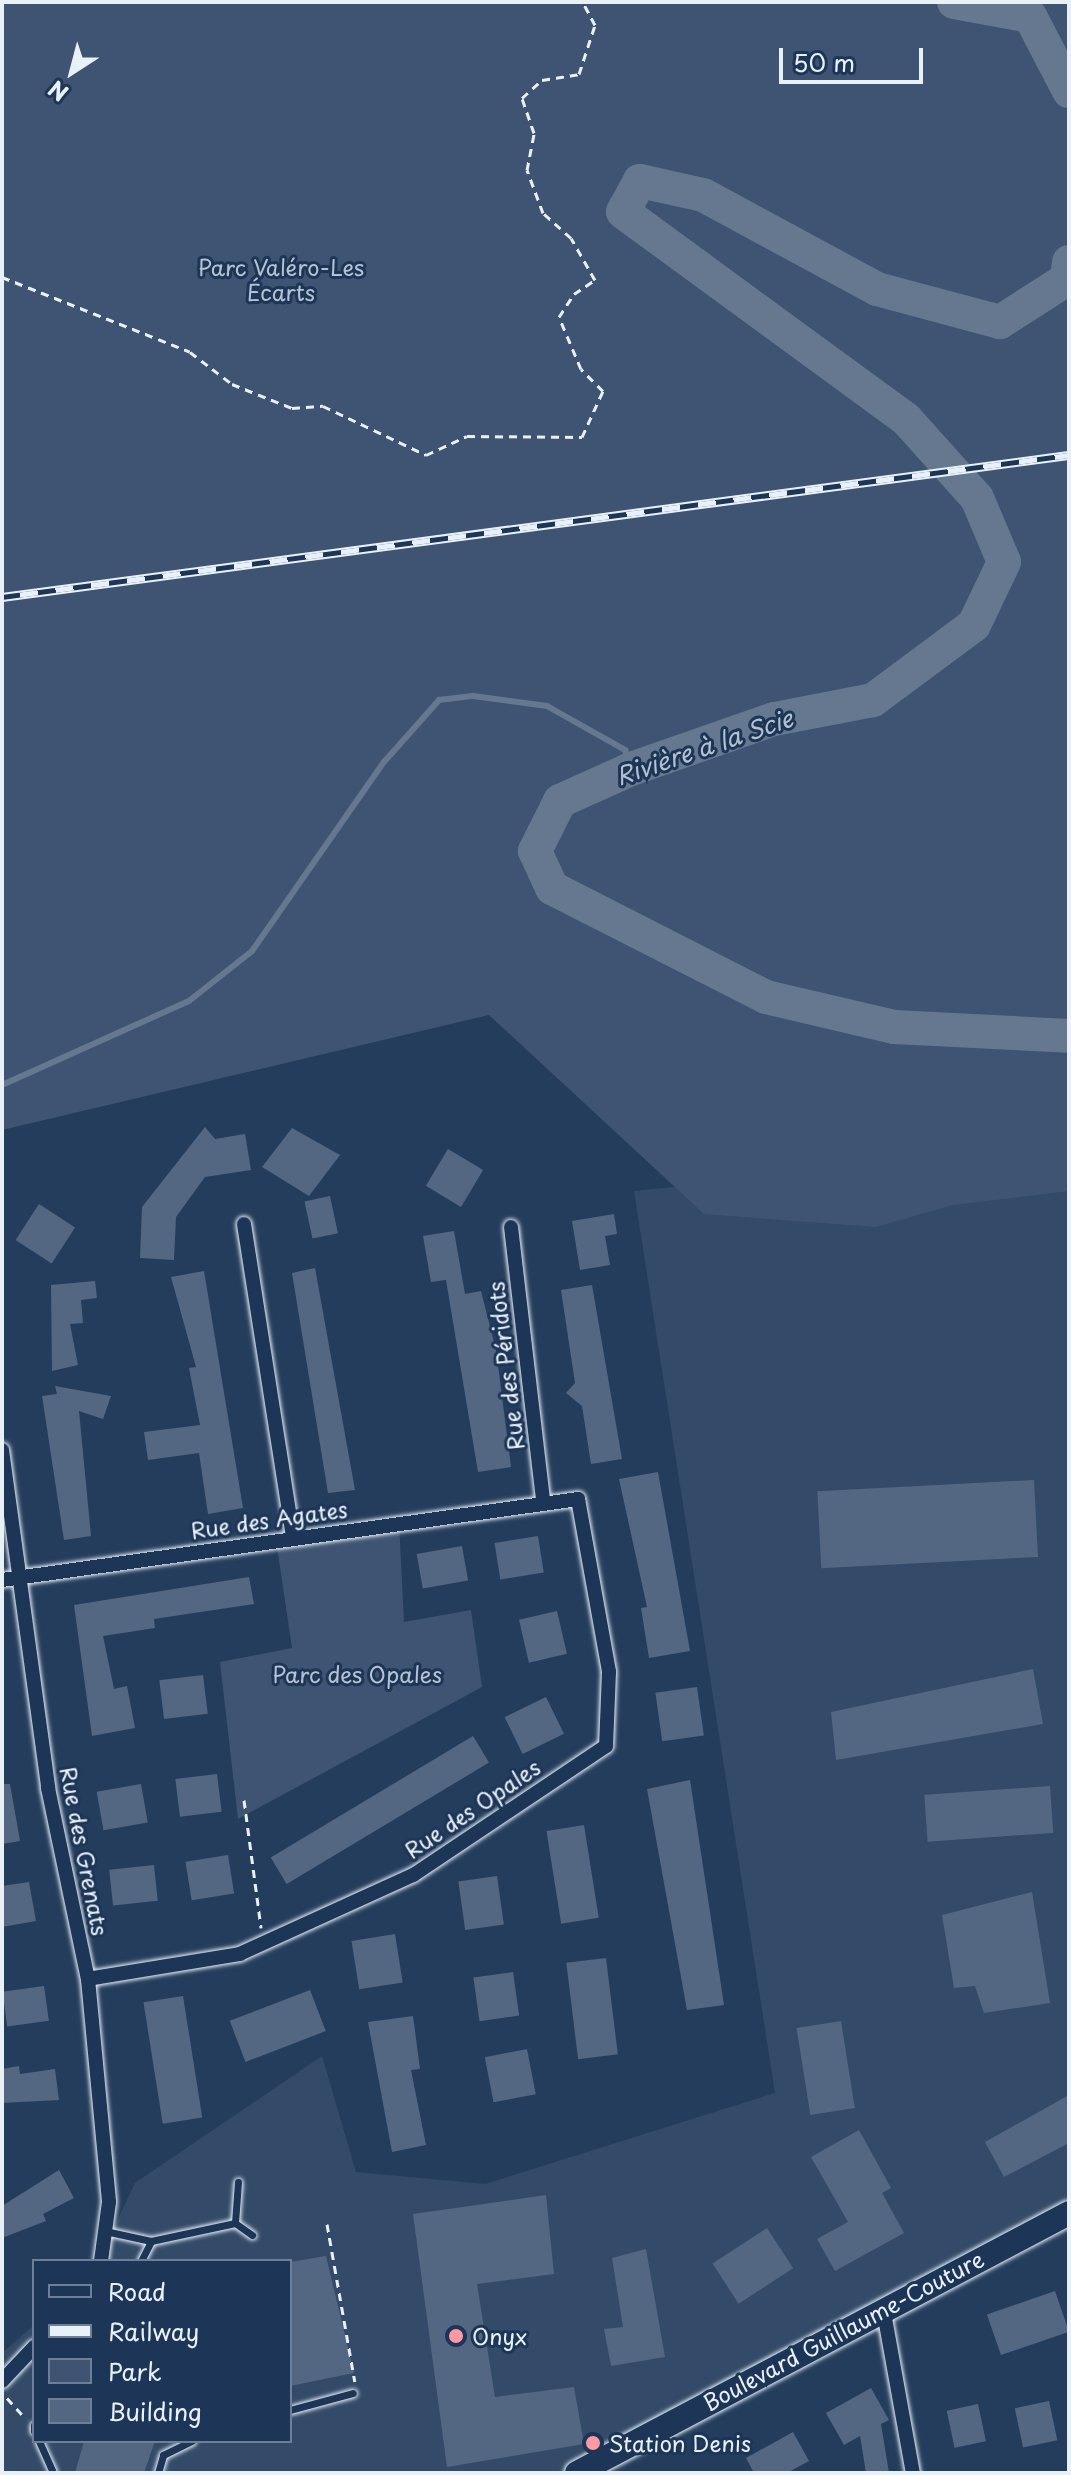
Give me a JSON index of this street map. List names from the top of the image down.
{
  "streets": {
    "main road": ["Boulevard Guillaume-Couture"],
    "street": [
      "Rue des Péridots",
      "Rue des Agates",
      "Rue des Opales",
      "Rue des Grenats"
    ]
  },
  "crossings": [
    ["Rue des Péridots", "Rue des Agates"],
    ["Rue des Péridots", "Rue des Opales"],
    ["Rue des Agates", "Rue des Opales"],
    ["Rue des Agates", "Rue des Grenats"],
    ["Rue des Opales", "Rue des Grenats"]
  ],
  "water": ["Rivière à la Scie"],
  "parks": ["Parc Valéro-Les Écarts", "Parc des Opales"],
  "places": ["Onyx", "Station Denis"],
  "legend": [
    "Road",
    "Railway",
    "Park",
    "Building"
  ],
  "scale_bar": "50 m",
  "north": "bottom left"
}
